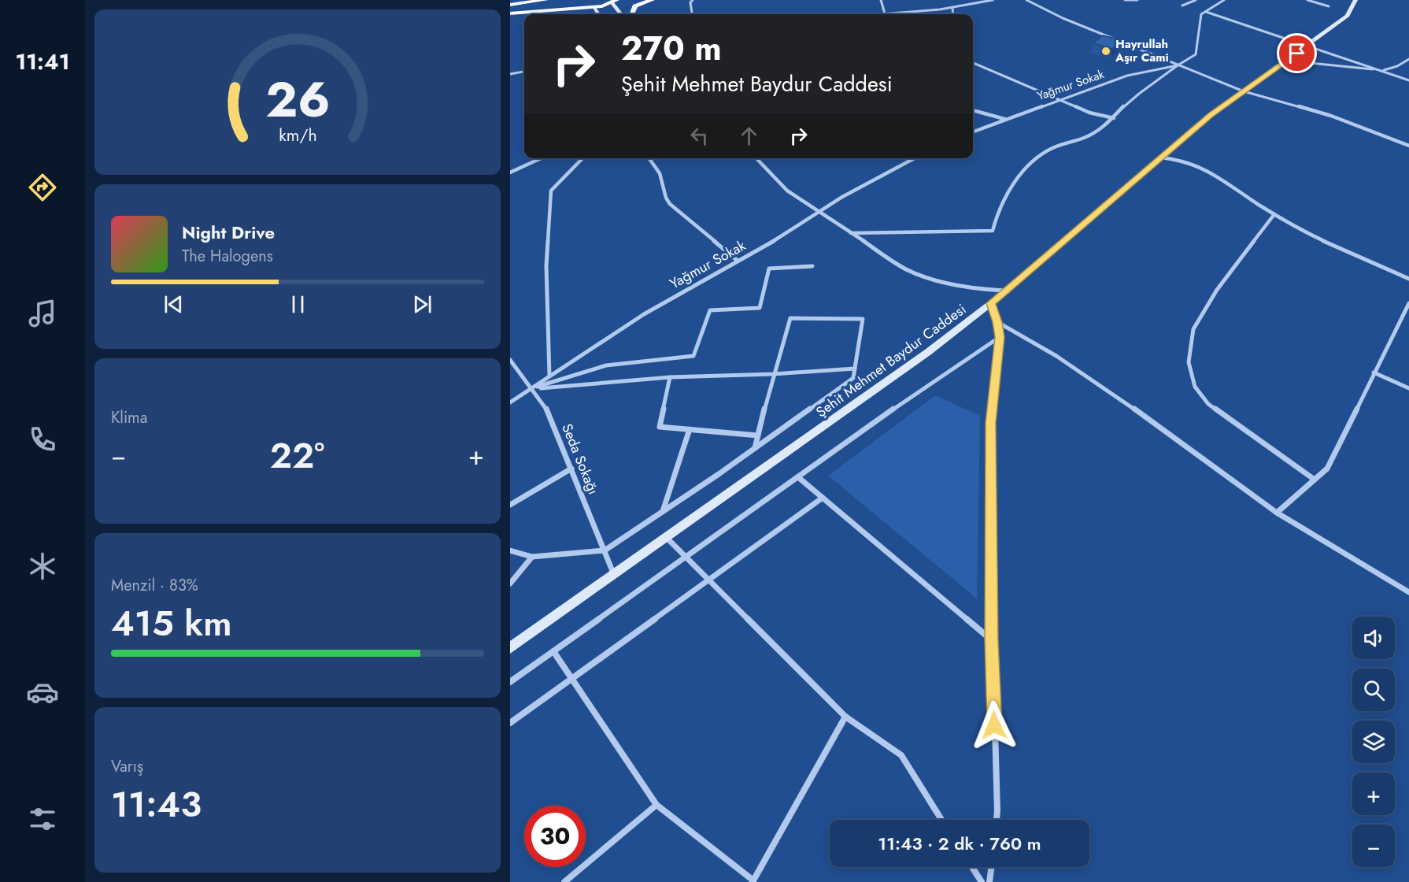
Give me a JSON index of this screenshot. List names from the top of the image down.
{
  "streets": {
    "street": ["Yağmur Sokak", "Şehit Mehmet Baydur Caddesi", "Seda Sokağı"]
  },
  "crossings": [
    ["Yağmur Sokak", "Seda Sokağı"],
    ["Şehit Mehmet Baydur Caddesi", "Seda Sokağı"]
  ],
  "places": ["Hayrullah Aşır Cami"],
  "page": {
    "tabs": "11:41",
    "turn": ["270 m", "Şehit Mehmet Baydur Caddesi"],
    "song": ["Night Drive", "The Halogens"],
    "tile": [
      "Klima",
      ["Menzil · 83%", "415 km"],
      ["Varış", "11:43"]
    ],
    "heat": ["−", "22°", "+"],
    "map_buttons": ["+", "−"],
    "limit": "30",
    "trip": "11:43 · 2 dk · 760 m",
    "gauge": ["26", "km/h"]
  }
}
